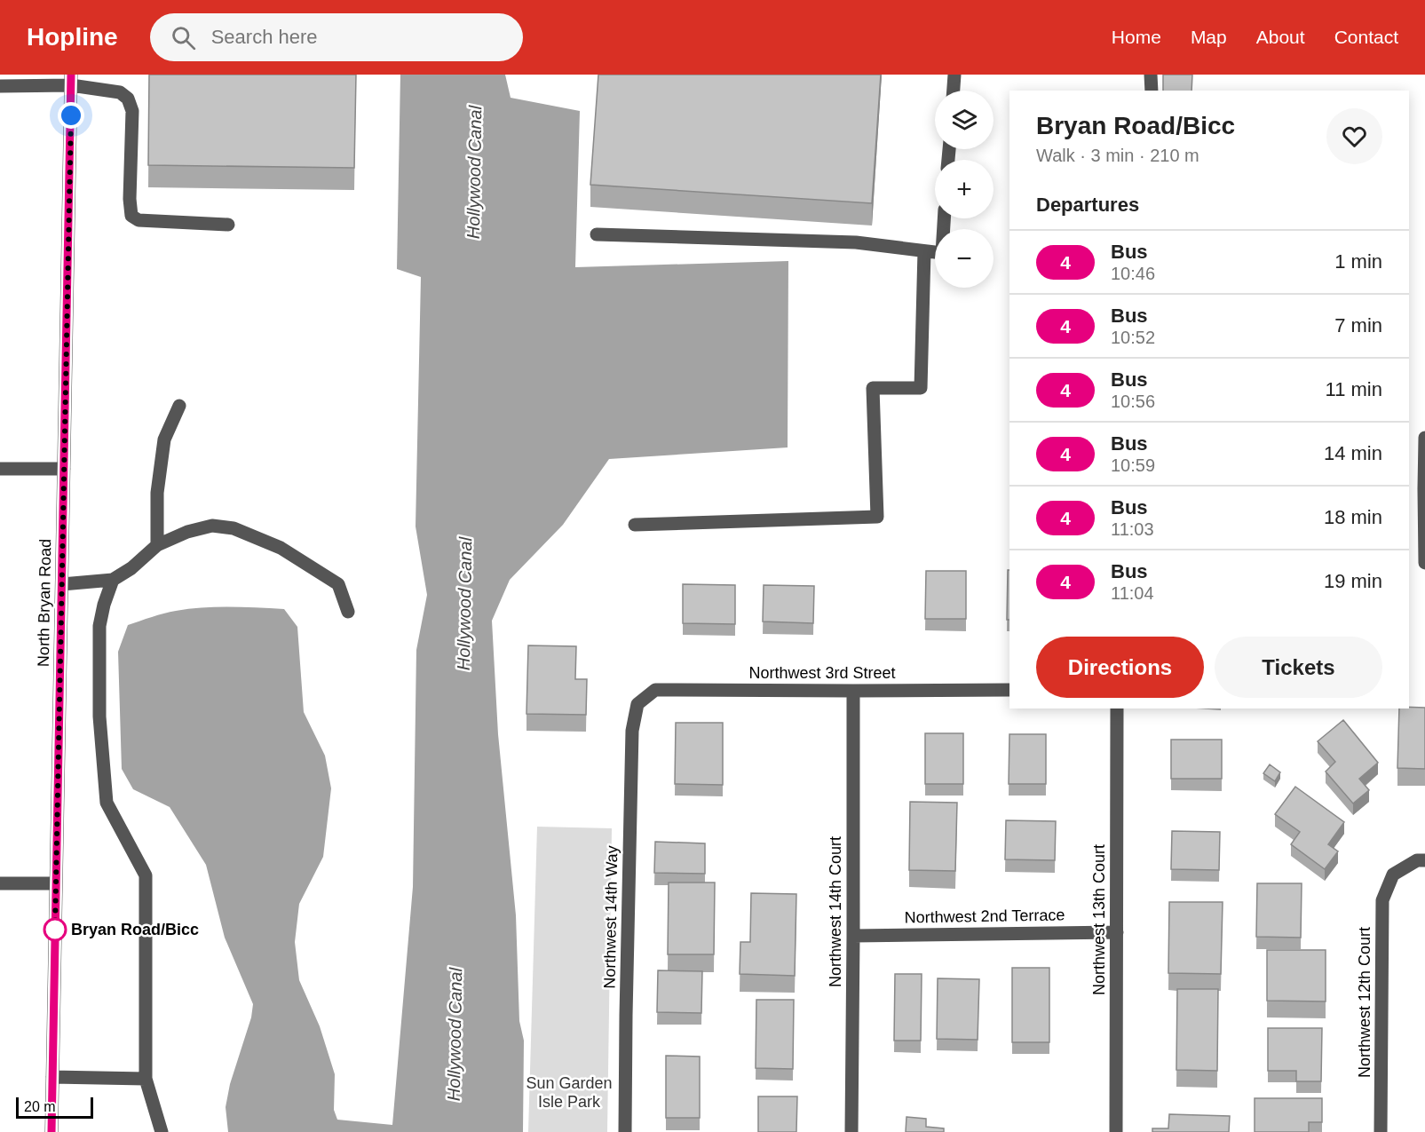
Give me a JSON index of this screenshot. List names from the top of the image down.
{
  "streets": {
    "street": [
      "North Bryan Road",
      "Northwest 3rd Street",
      "Northwest 14th Court",
      "Northwest 2nd Terrace",
      "Northwest 14th Way",
      "Northwest 13th Court",
      "Northwest 12th Court"
    ]
  },
  "crossings": [
    ["Northwest 3rd Street", "Northwest 14th Court"],
    ["Northwest 3rd Street", "Northwest 14th Way"],
    ["Northwest 14th Court", "Northwest 2nd Terrace"],
    ["Northwest 2nd Terrace", "Northwest 13th Court"]
  ],
  "water": ["Hollywood Canal"],
  "parks": ["Sun Garden Isle Park"],
  "places": ["Bryan Road/Bicc"],
  "lines": ["bus line 4"],
  "scale_bar": "20 m",
  "page": {
    "header": "Hopline",
    "search": "Search here",
    "nav": [
      "Home",
      "Map",
      "About",
      "Contact"
    ],
    "map_buttons": ["+", "−"],
    "heading": [
      ["Bryan Road/Bicc", "Walk · 3 min · 210 m"],
      "Departures"
    ],
    "list": [
      {
        "mark": "4",
        "name": "Bus",
        "note": "10:46",
        "value": "1 min"
      },
      {
        "mark": "4",
        "name": "Bus",
        "note": "10:52",
        "value": "7 min"
      },
      {
        "mark": "4",
        "name": "Bus",
        "note": "10:56",
        "value": "11 min"
      },
      {
        "mark": "4",
        "name": "Bus",
        "note": "10:59",
        "value": "14 min"
      },
      {
        "mark": "4",
        "name": "Bus",
        "note": "11:03",
        "value": "18 min"
      },
      {
        "mark": "4",
        "name": "Bus",
        "note": "11:04",
        "value": "19 min"
      }
    ],
    "buttons": ["Directions", "Tickets"],
    "scale": "20 m"
  }
}
